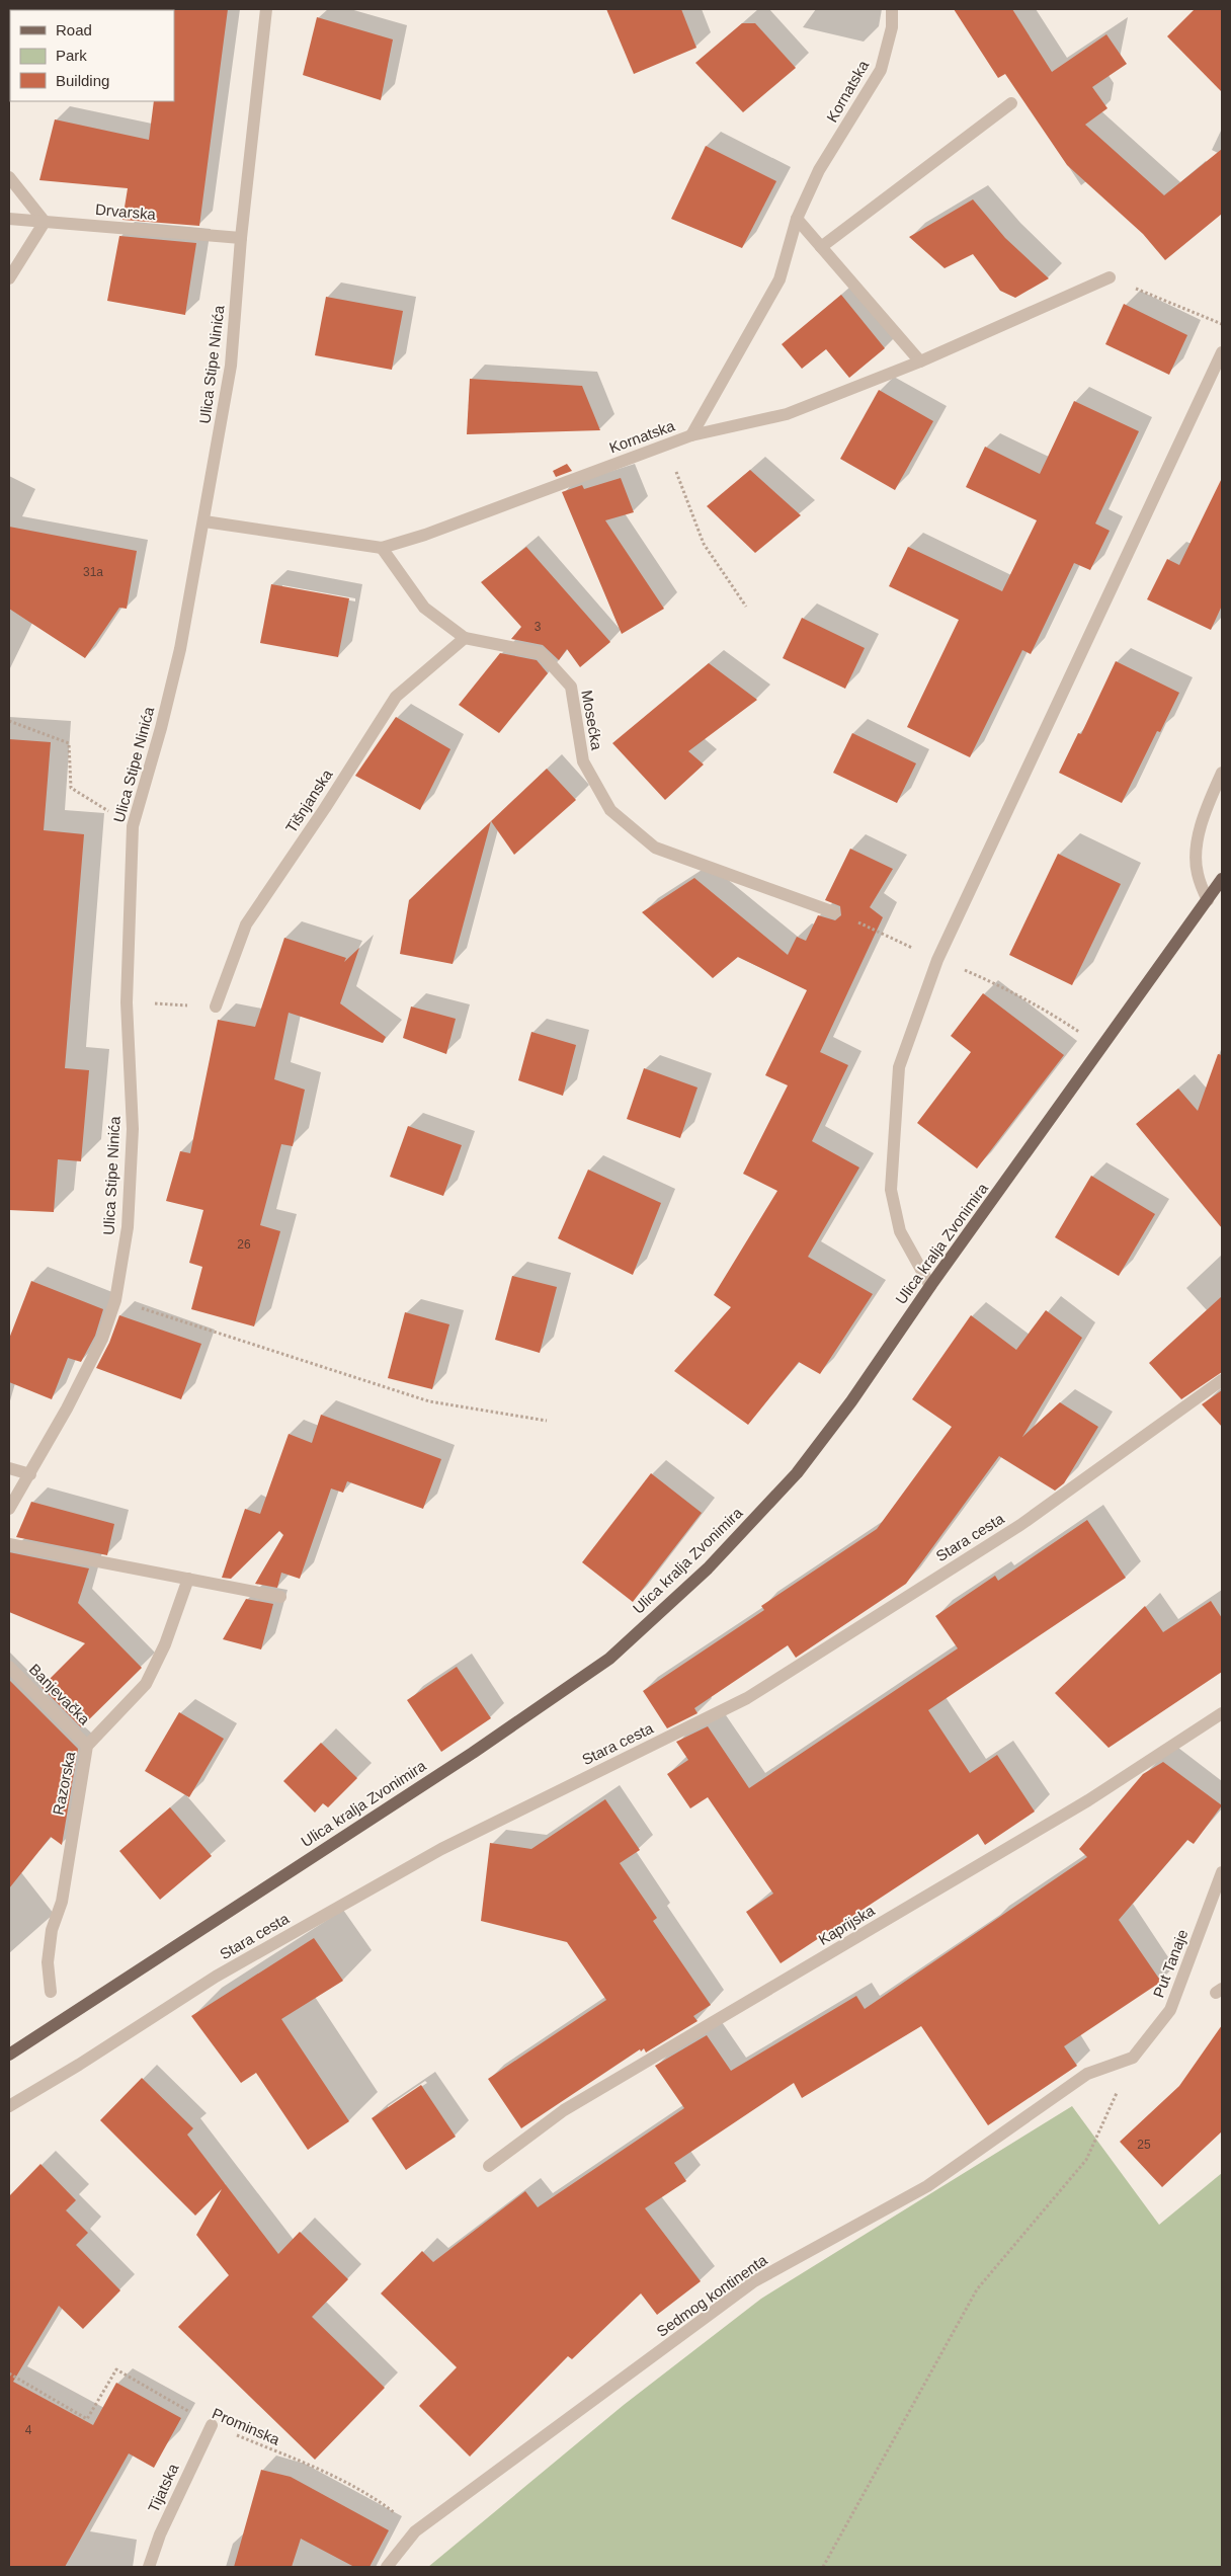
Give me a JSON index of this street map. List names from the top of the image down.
{
  "streets": {
    "main road": ["Ulica kralja Zvonimira"],
    "street": [
      "Kornatska",
      "Drvarska",
      "Ulica Stipe Ninića",
      "Mosećka",
      "Tišnjanska",
      "Stara cesta",
      "Banjevačka",
      "Razorska",
      "Kaprijska",
      "Put Tanaje",
      "Sedmog kontinenta",
      "Tijatska"
    ],
    "path": ["Prominska"]
  },
  "crossings": [
    ["Kornatska", "Ulica Stipe Ninića"],
    ["Kornatska", "Mosećka"],
    ["Drvarska", "Ulica Stipe Ninića"],
    ["Mosećka", "Tišnjanska"],
    ["Banjevačka", "Razorska"],
    ["Put Tanaje", "Sedmog kontinenta"],
    ["Sedmog kontinenta", "Prominska"],
    ["Prominska", "Tijatska"]
  ],
  "house_numbers": [
    "31a",
    "3",
    "26",
    "25",
    "4"
  ],
  "legend": ["Road", "Park", "Building"]
}
